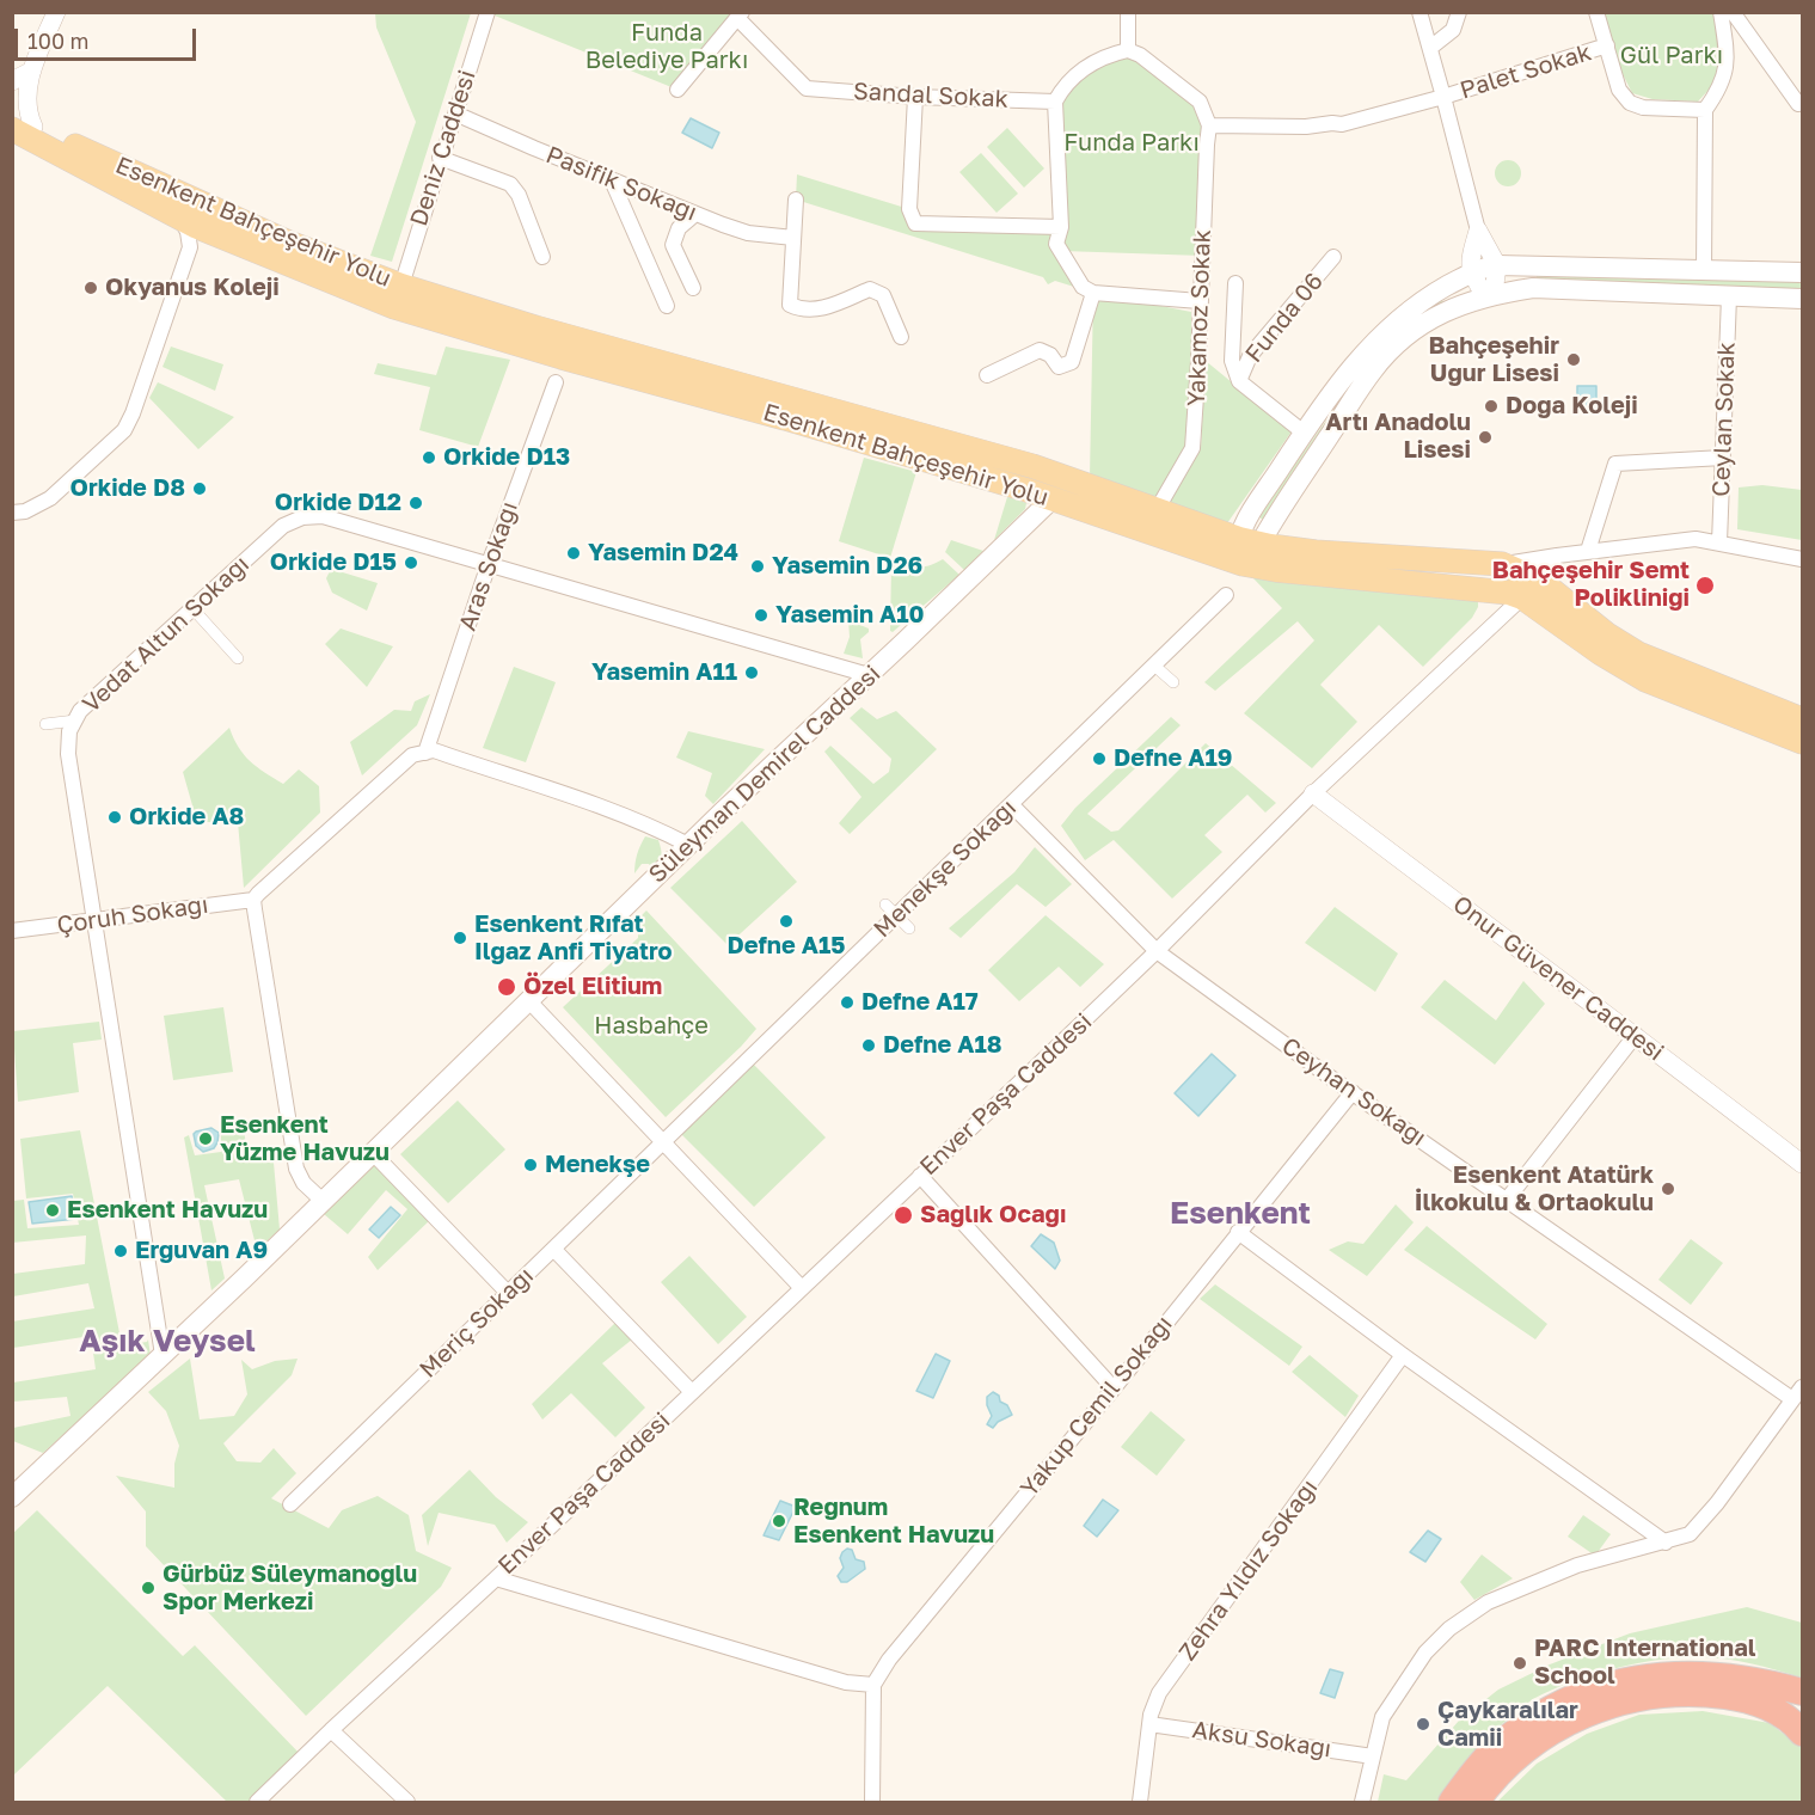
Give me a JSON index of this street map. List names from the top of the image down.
{
  "streets": {
    "main road": ["Esenkent Bahçeşehir Yolu", "Süleyman Demirel Caddesi"],
    "street": [
      "Palet Sokak",
      "Sandal Sokak",
      "Deniz Caddesi",
      "Pasifik Sokağı",
      "Yakamoz Sokak",
      "Funda 06",
      "Ceylan Sokak",
      "Aras Sokağı",
      "Vedat Altun Sokağı",
      "Menekşe Sokağı",
      "Çoruh Sokağı",
      "Onur Güvener Caddesi",
      "Ceyhan Sokağı",
      "Enver Paşa Caddesi",
      "Meriç Sokağı",
      "Yakup Cemil Sokağı",
      "Zehra Yıldız Sokağı",
      "Aksu Sokağı"
    ]
  },
  "crossings": [
    ["Palet Sokak", "Yakamoz Sokak"],
    ["Deniz Caddesi", "Pasifik Sokağı"],
    ["Deniz Caddesi", "Esenkent Bahçeşehir Yolu"],
    ["Esenkent Bahçeşehir Yolu", "Süleyman Demirel Caddesi"],
    ["Esenkent Bahçeşehir Yolu", "Enver Paşa Caddesi"],
    ["Aras Sokağı", "Vedat Altun Sokağı"],
    ["Vedat Altun Sokağı", "Süleyman Demirel Caddesi"],
    ["Vedat Altun Sokağı", "Çoruh Sokağı"],
    ["Menekşe Sokağı", "Ceyhan Sokağı"],
    ["Menekşe Sokağı", "Meriç Sokağı"],
    ["Onur Güvener Caddesi", "Enver Paşa Caddesi"],
    ["Ceyhan Sokağı", "Enver Paşa Caddesi"],
    ["Ceyhan Sokağı", "Yakup Cemil Sokağı"],
    ["Zehra Yıldız Sokağı", "Aksu Sokağı"]
  ],
  "districts": ["Esenkent", "Aşık Veysel"],
  "parks": [
    "Funda Belediye Parkı",
    "Gül Parkı",
    "Funda Parkı",
    "Hasbahçe"
  ],
  "places": [
    "Okyanus Koleji",
    "Bahçeşehir Uğur Lisesi",
    "Doğa Koleji",
    "Artı Anadolu Lisesi",
    "Orkide D13",
    "Orkide D8",
    "Orkide D12",
    "Yasemin D24",
    "Orkide D15",
    "Yasemin D26",
    "Bahçeşehir Semt Polikliniği",
    "Yasemin A10",
    "Yasemin A11",
    "Defne A19",
    "Orkide A8",
    "Defne A15",
    "Esenkent Rıfat Ilgaz Anfi Tiyatro",
    "Özel Elitium",
    "Defne A17",
    "Defne A18",
    "Esenkent Yüzme Havuzu",
    "Menekşe",
    "Esenkent Atatürk İlkokulu & Ortaokulu",
    "Esenkent Havuzu",
    "Sağlık Ocağı",
    "Erguvan A9",
    "Regnum Esenkent Havuzu",
    "Gürbüz Süleymanoğlu Spor Merkezi",
    "PARC International School",
    "Çaykaralılar Camii"
  ],
  "scale_bar": "100 m"
}
